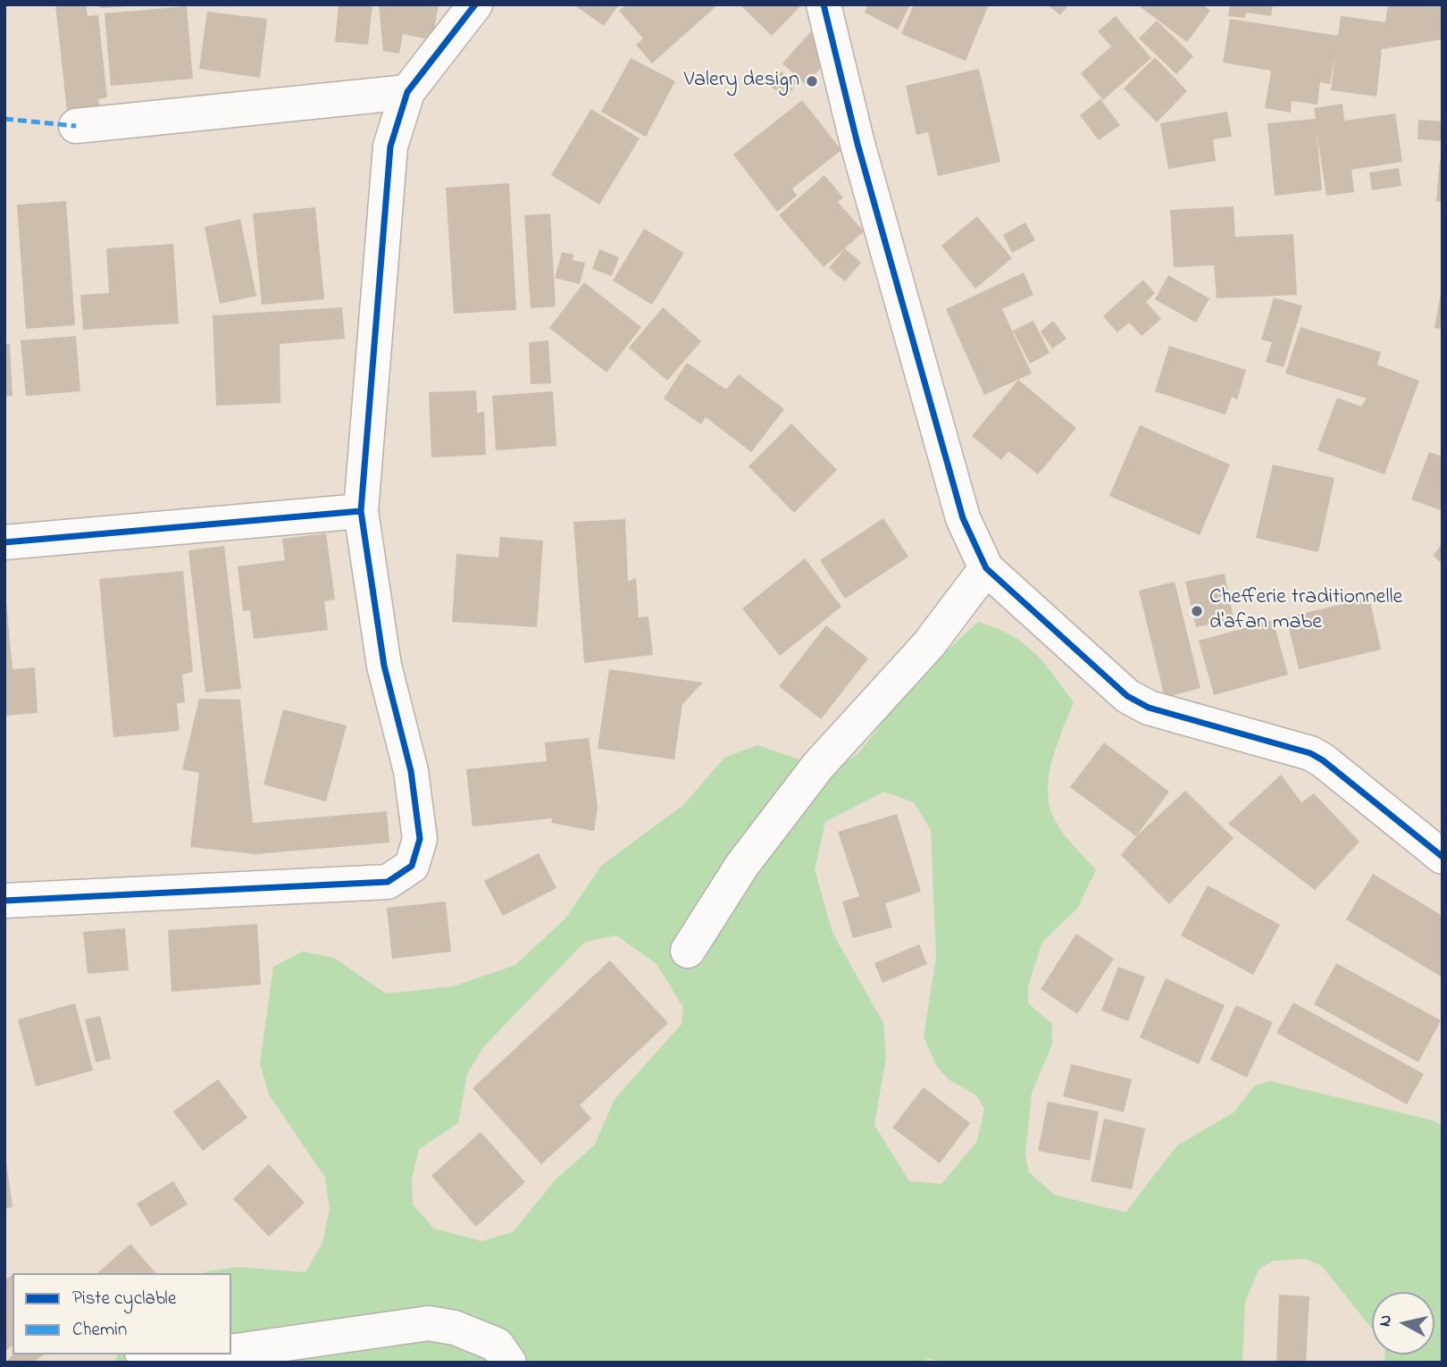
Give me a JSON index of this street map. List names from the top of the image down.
{
  "places": ["Valery design", "Chefferie traditionnelle d'afan mabe"],
  "legend": ["Piste cyclable", "Chemin"],
  "north": "left"
}
